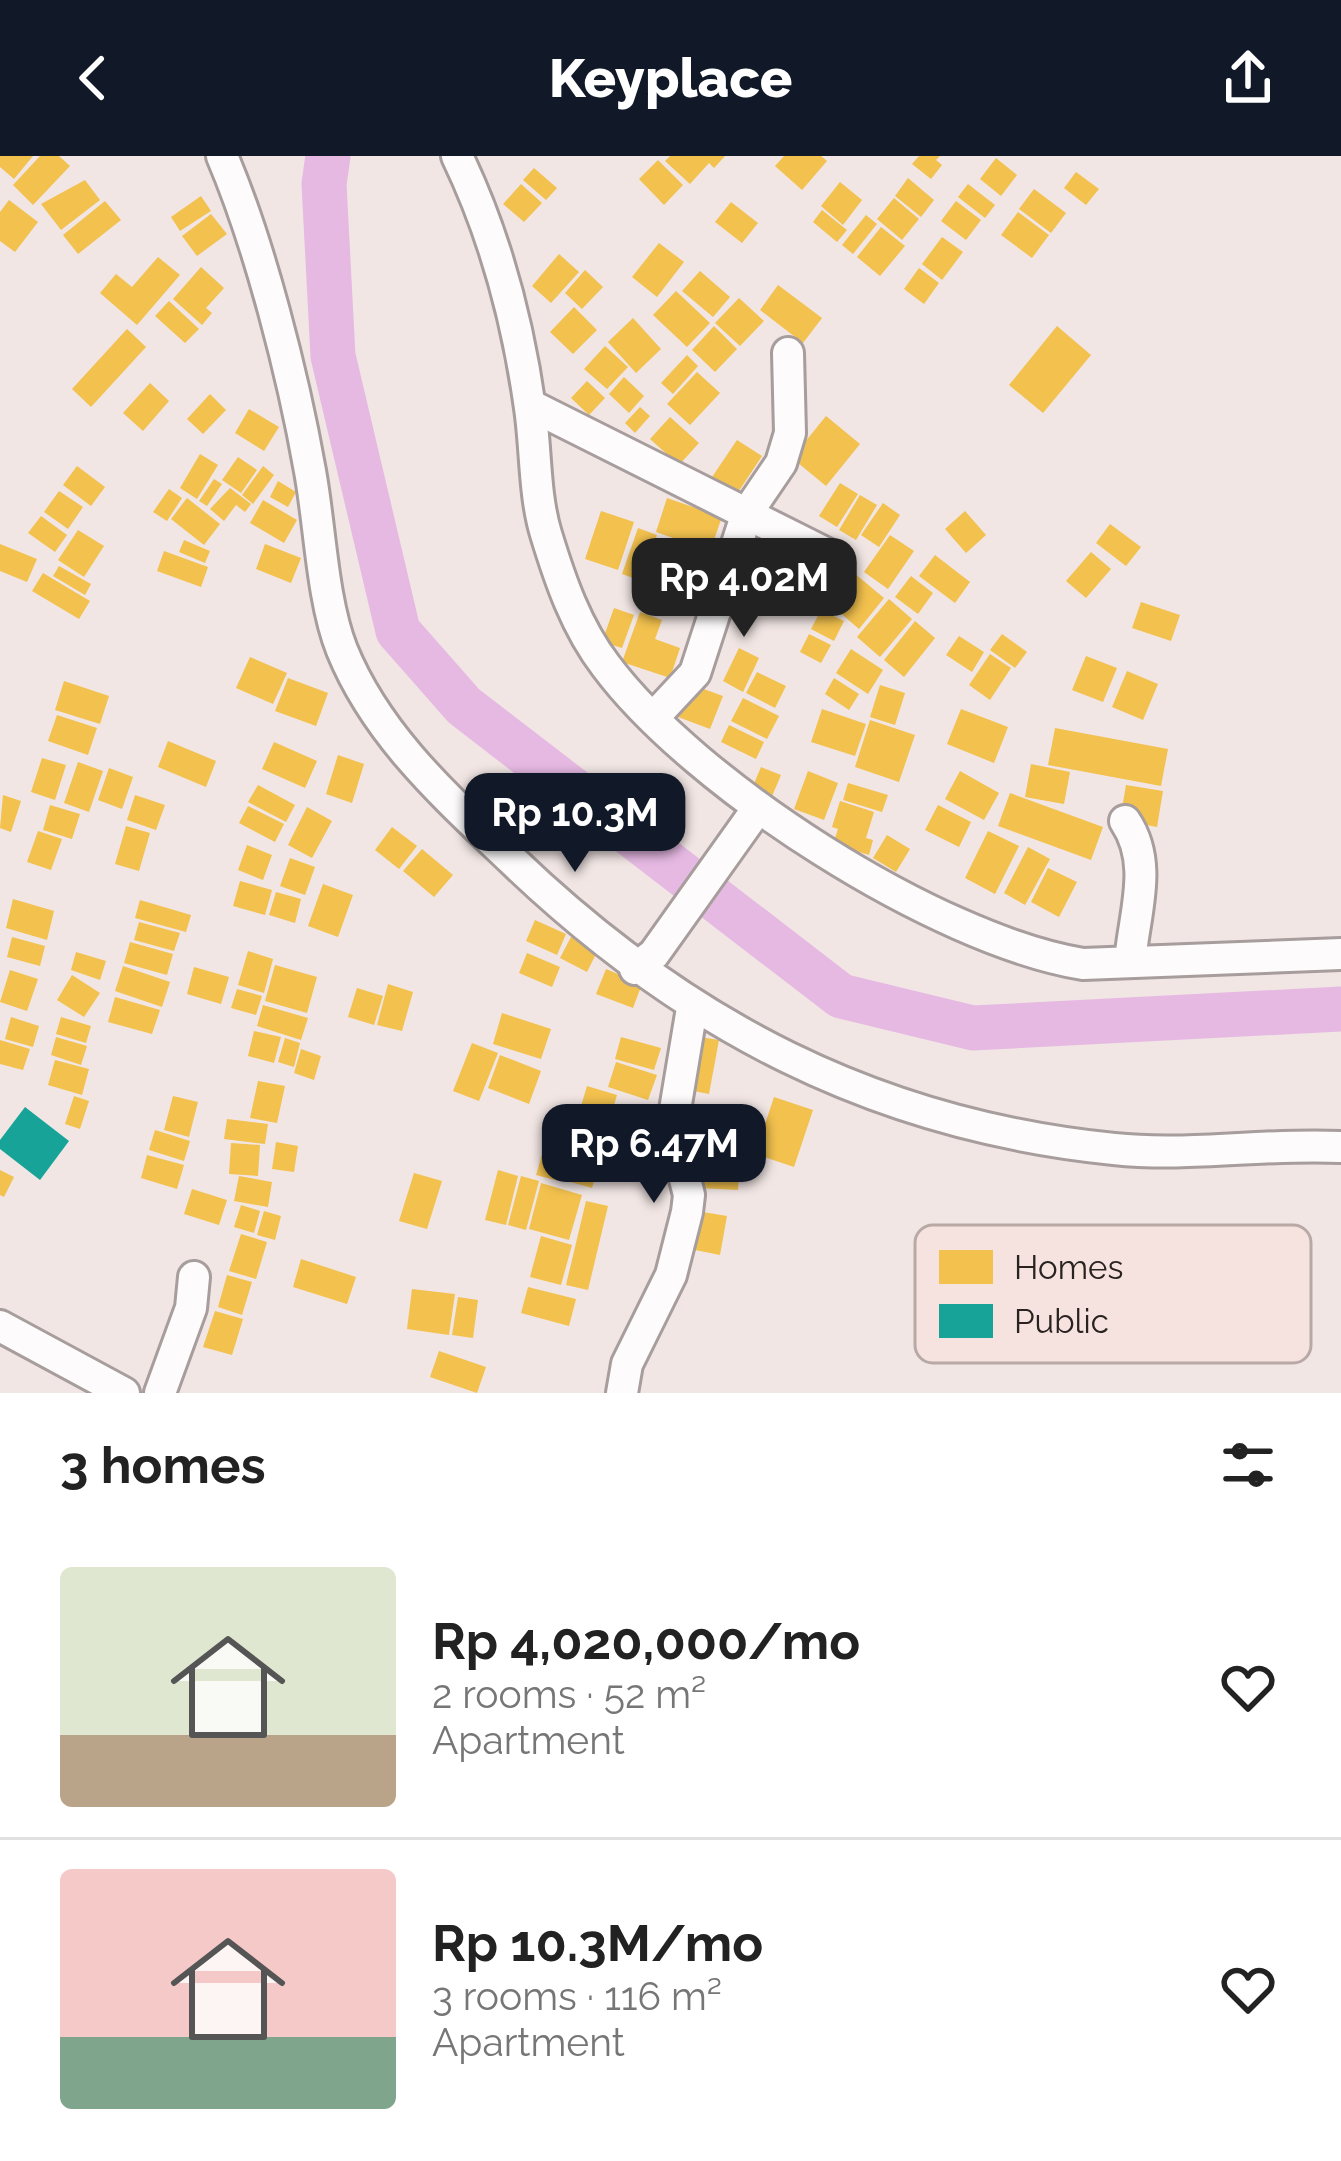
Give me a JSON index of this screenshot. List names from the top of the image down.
{
  "legend": ["Homes", "Public"],
  "page": {
    "header": "Keyplace",
    "price": ["Rp 4.02M", "Rp 10.3M", "Rp 6.47M"],
    "heading": "3 homes",
    "list": [
      {
        "name": "Rp 4,020,000/mo",
        "note": "2 rooms · 52 m² · Apartment"
      },
      {
        "name": "Rp 10.3M/mo",
        "note": "3 rooms · 116 m² · Apartment"
      }
    ]
  }
}
